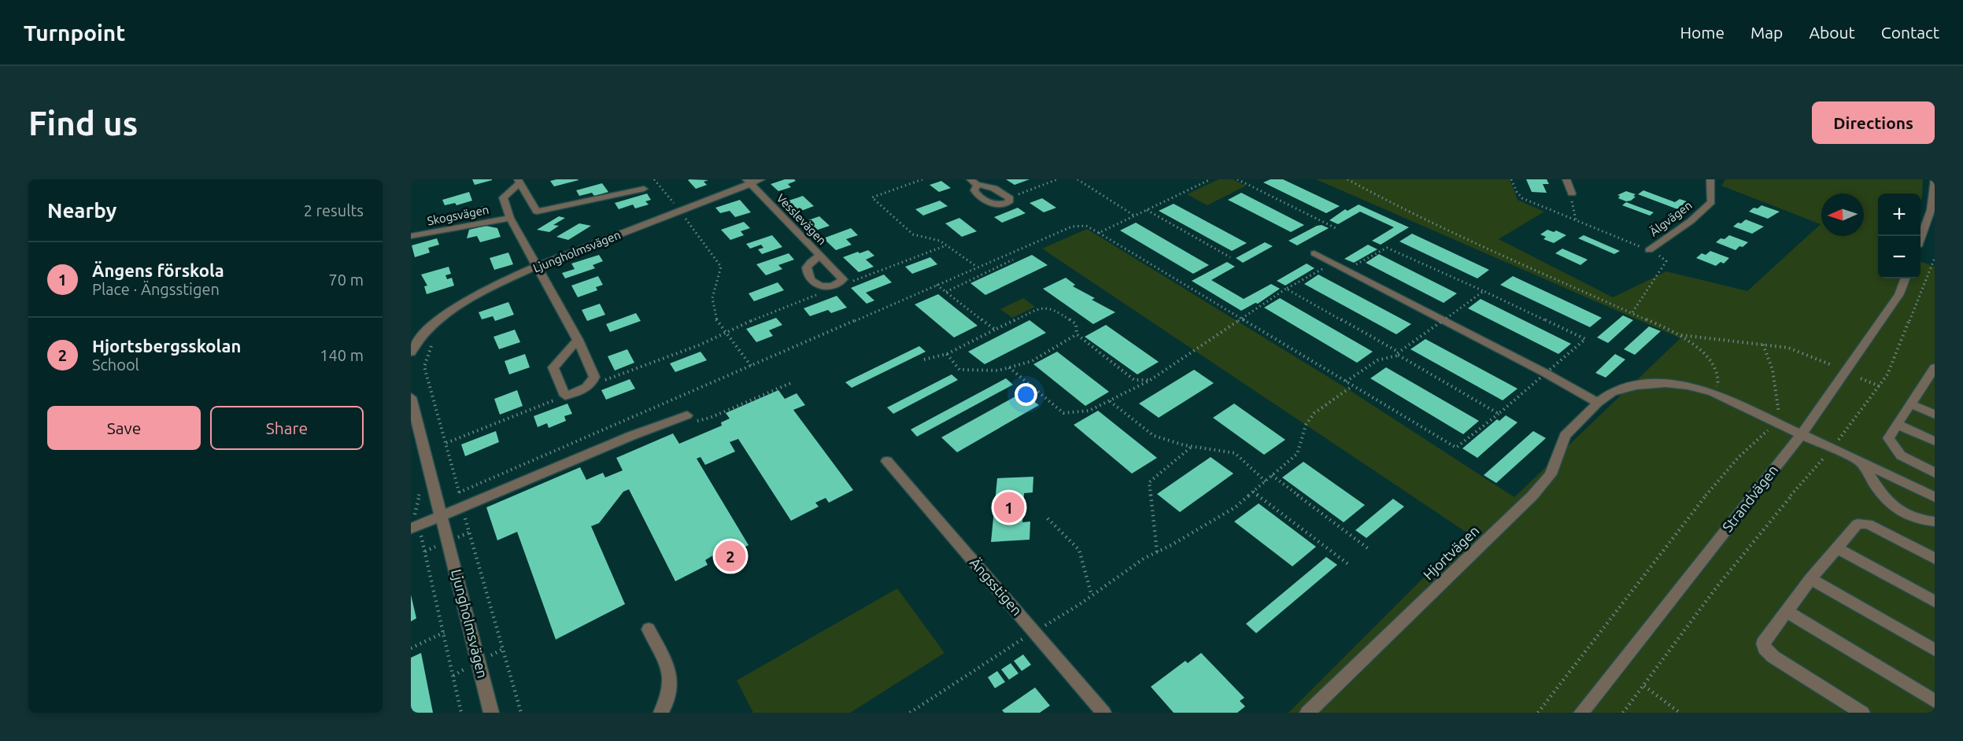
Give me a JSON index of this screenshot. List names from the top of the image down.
{
  "streets": {
    "street": [
      "Skogsvägen",
      "Älgvägen",
      "Vesslevägen",
      "Ljungholmsvägen",
      "Strandvägen",
      "Hjortvägen",
      "Ängsstigen"
    ]
  },
  "crossings": [
    ["Vesslevägen", "Ljungholmsvägen"],
    ["Strandvägen", "Hjortvägen"]
  ],
  "north": "left",
  "page": {
    "header": "Turnpoint",
    "nav": [
      "Home",
      "Map",
      "About",
      "Contact"
    ],
    "buttons": [
      "Directions",
      ["Save", "Share"]
    ],
    "title": "Find us",
    "heading": ["Nearby", "2 results"],
    "map_buttons": ["+", "−"],
    "list": [
      {
        "mark": "1",
        "name": "Ängens förskola",
        "note": "Place · Ängsstigen",
        "value": "70 m"
      },
      {
        "mark": "2",
        "name": "Hjortsbergsskolan",
        "note": "School",
        "value": "140 m"
      }
    ],
    "pins": ["1", "2"]
  }
}
